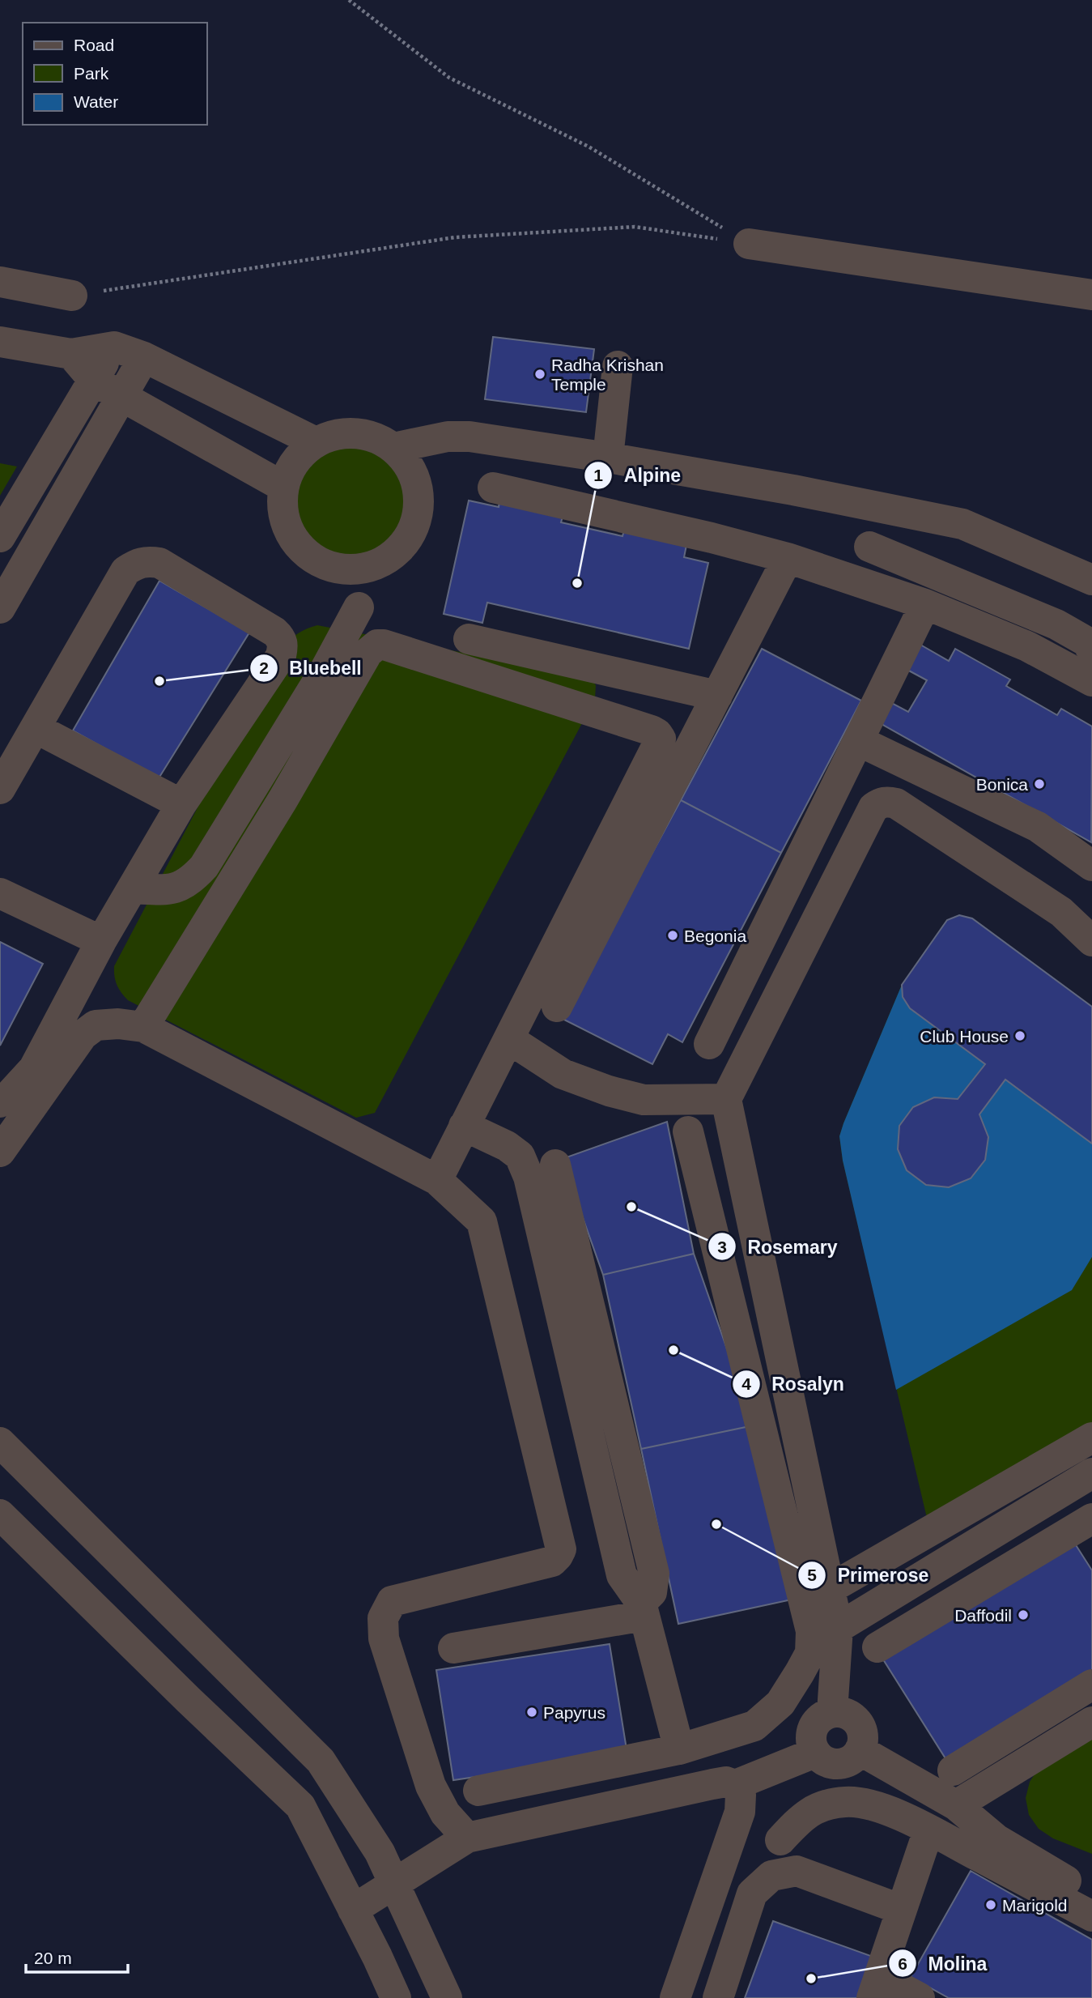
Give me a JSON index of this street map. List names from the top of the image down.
{
  "places": [
    "Radha Krishan Temple",
    "Alpine",
    "Bluebell",
    "Bonica",
    "Begonia",
    "Club House",
    "Rosemary",
    "Rosalyn",
    "Primerose",
    "Daffodil",
    "Papyrus",
    "Marigold",
    "Molina"
  ],
  "legend": ["Road", "Park", "Water"],
  "scale_bar": "20 m"
}
